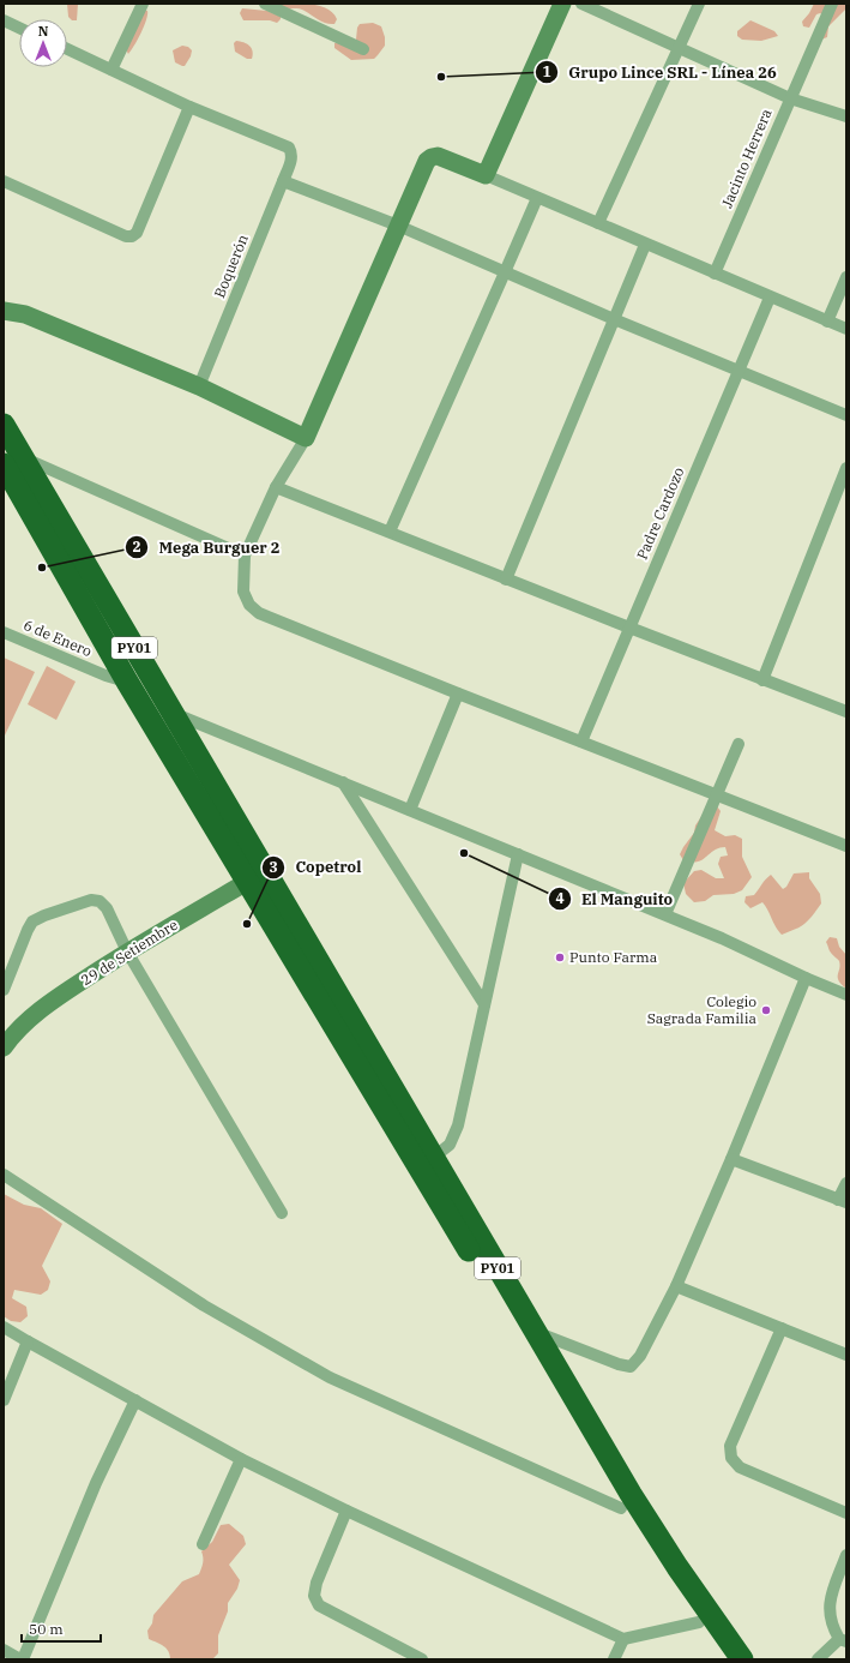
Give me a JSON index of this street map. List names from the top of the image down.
{
  "streets": {
    "highway": ["PY01"],
    "street": [
      "Jacinto Herrera",
      "Boquerón",
      "Padre Cardozo",
      "6 de Enero",
      "29 de Setiembre"
    ]
  },
  "crossings": [
    ["6 de Enero", "PY01"],
    ["PY01", "29 de Setiembre"]
  ],
  "places": [
    "Grupo Lince SRL - Línea 26",
    "Mega Burguer 2",
    "El Manguito",
    "Copetrol",
    "Punto Farma",
    "Colegio Sagrada Familia"
  ],
  "scale_bar": "50 m",
  "north": "top"
}
